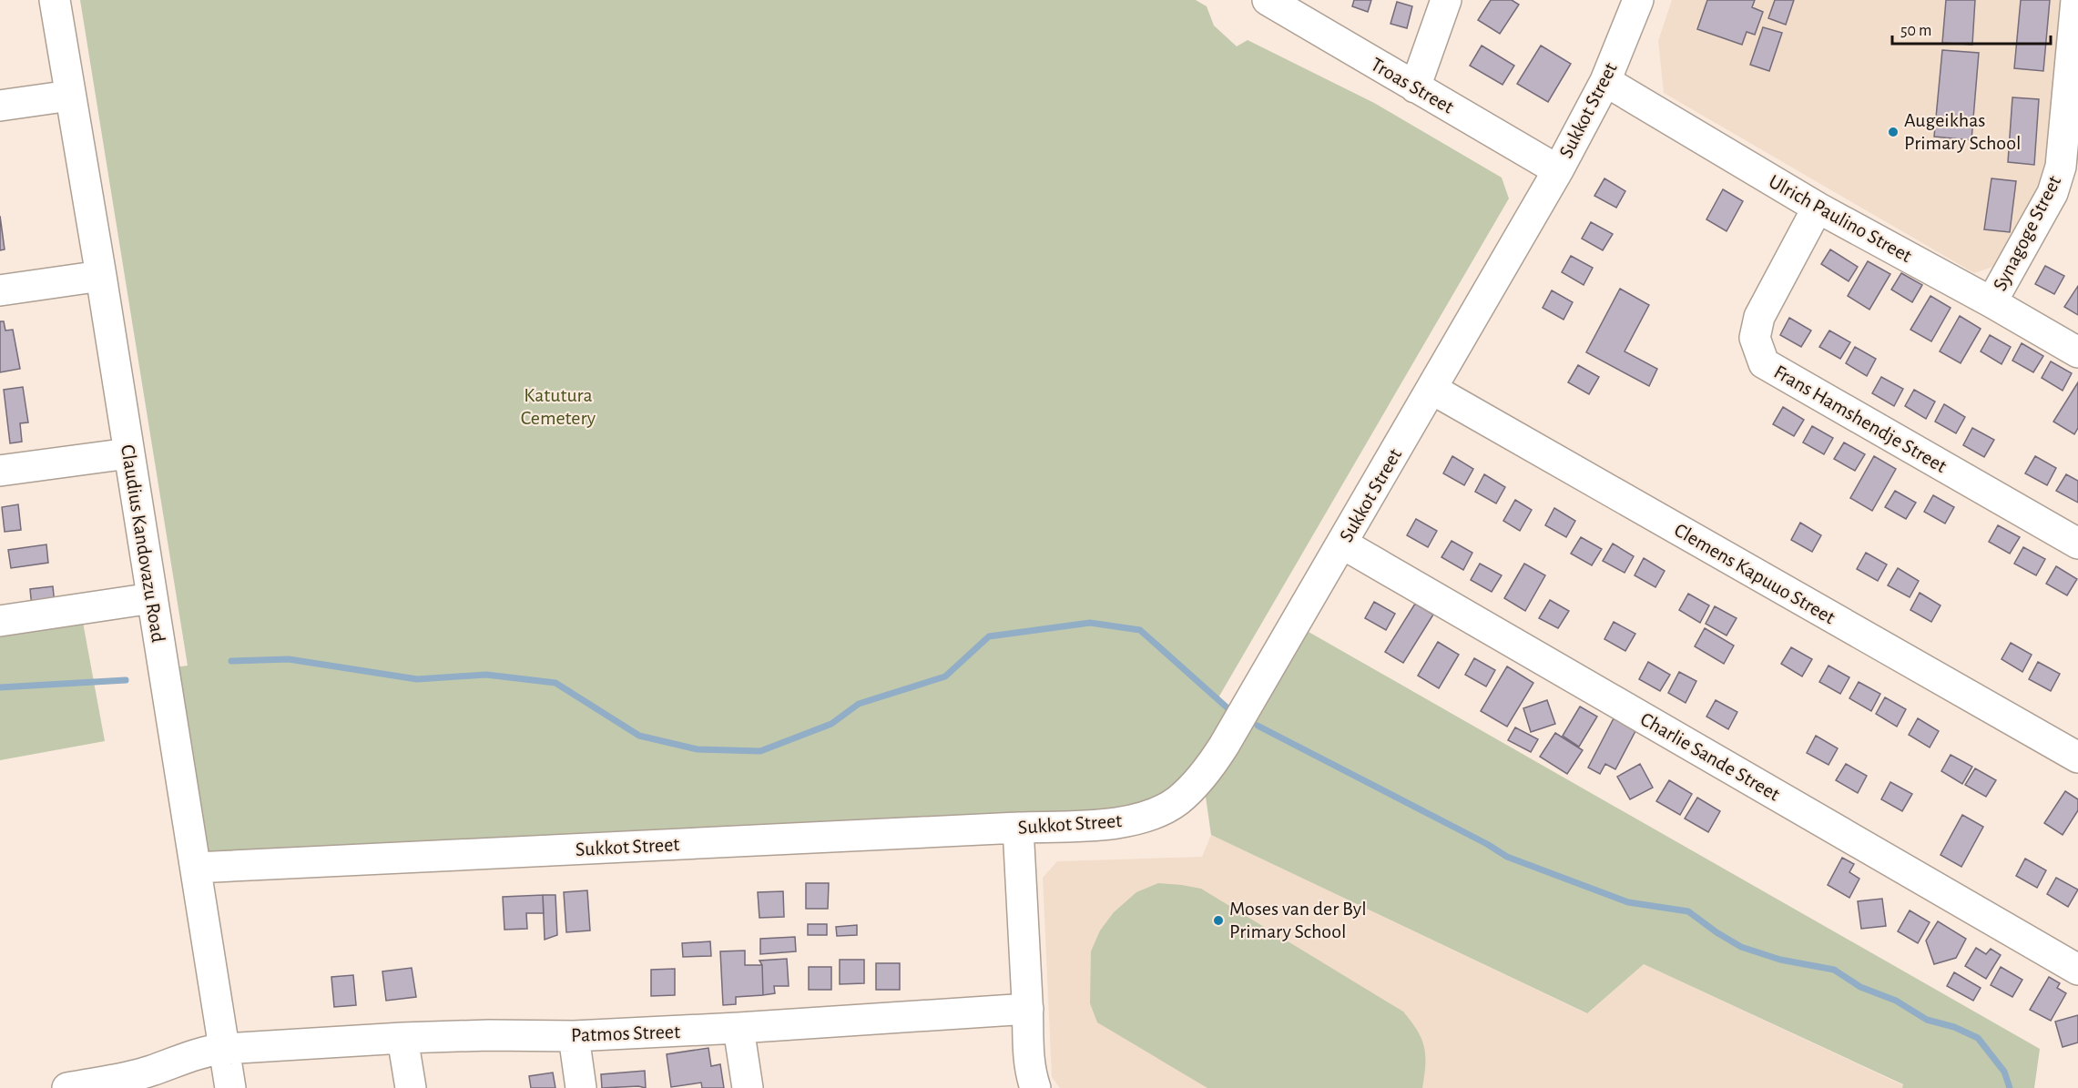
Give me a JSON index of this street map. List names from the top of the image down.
{
  "streets": {
    "street": [
      "Troas Street",
      "Sukkot Street",
      "Ulrich Paulino Street",
      "Synagoge Street",
      "Frans Hamshendje Street",
      "Claudius Kandovazu Road",
      "Clemens Kapuuo Street",
      "Charlie Sande Street",
      "Patmos Street"
    ]
  },
  "crossings": [
    ["Troas Street", "Sukkot Street"],
    ["Sukkot Street", "Ulrich Paulino Street"],
    ["Sukkot Street", "Claudius Kandovazu Road"],
    ["Sukkot Street", "Clemens Kapuuo Street"],
    ["Sukkot Street", "Charlie Sande Street"],
    ["Ulrich Paulino Street", "Synagoge Street"],
    ["Ulrich Paulino Street", "Frans Hamshendje Street"],
    ["Claudius Kandovazu Road", "Patmos Street"]
  ],
  "parks": ["Katutura Cemetery"],
  "places": ["Augeikhas Primary School", "Moses van der Byl Primary School"],
  "scale_bar": "50 m"
}
